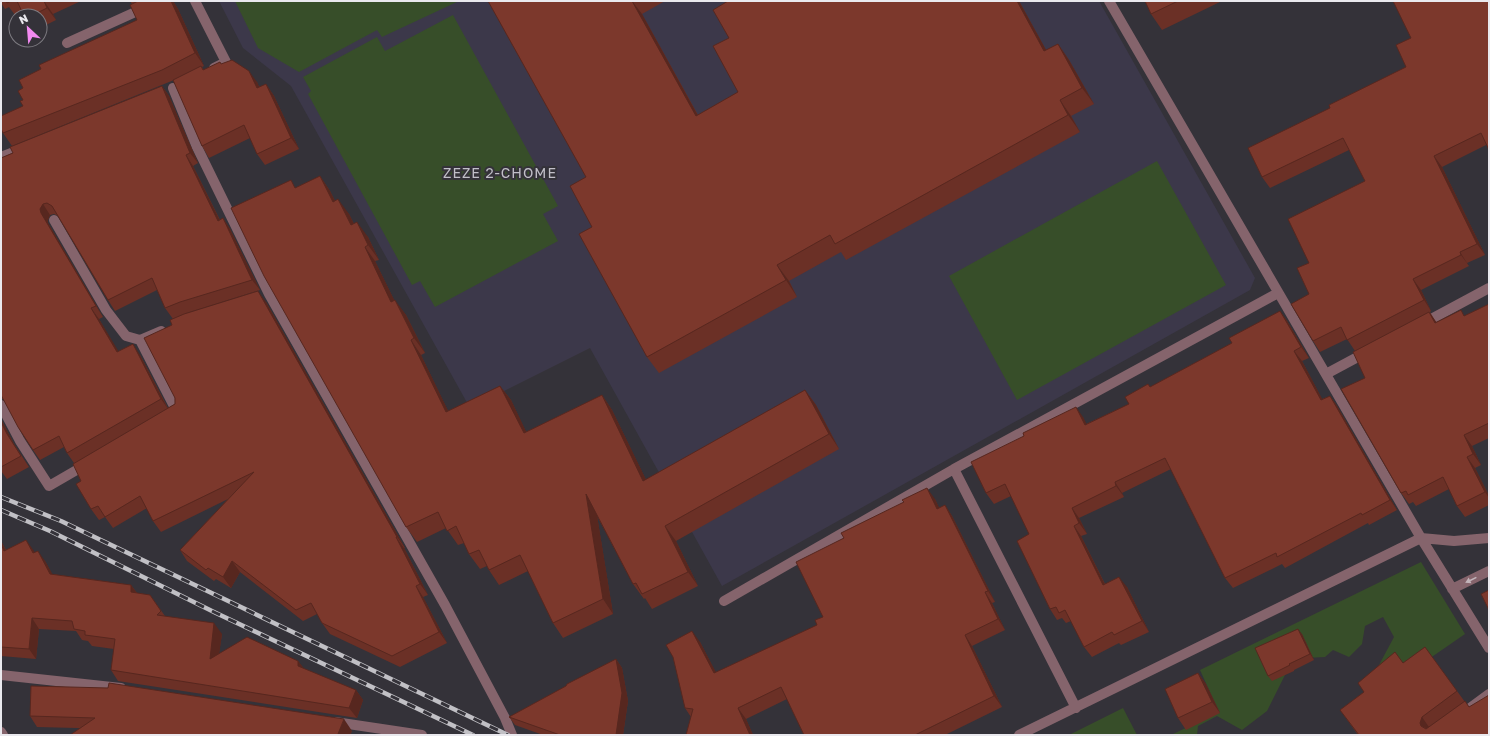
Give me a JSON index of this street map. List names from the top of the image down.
{
  "districts": ["ZEZE 2-CHOME"],
  "north": "top left"
}
